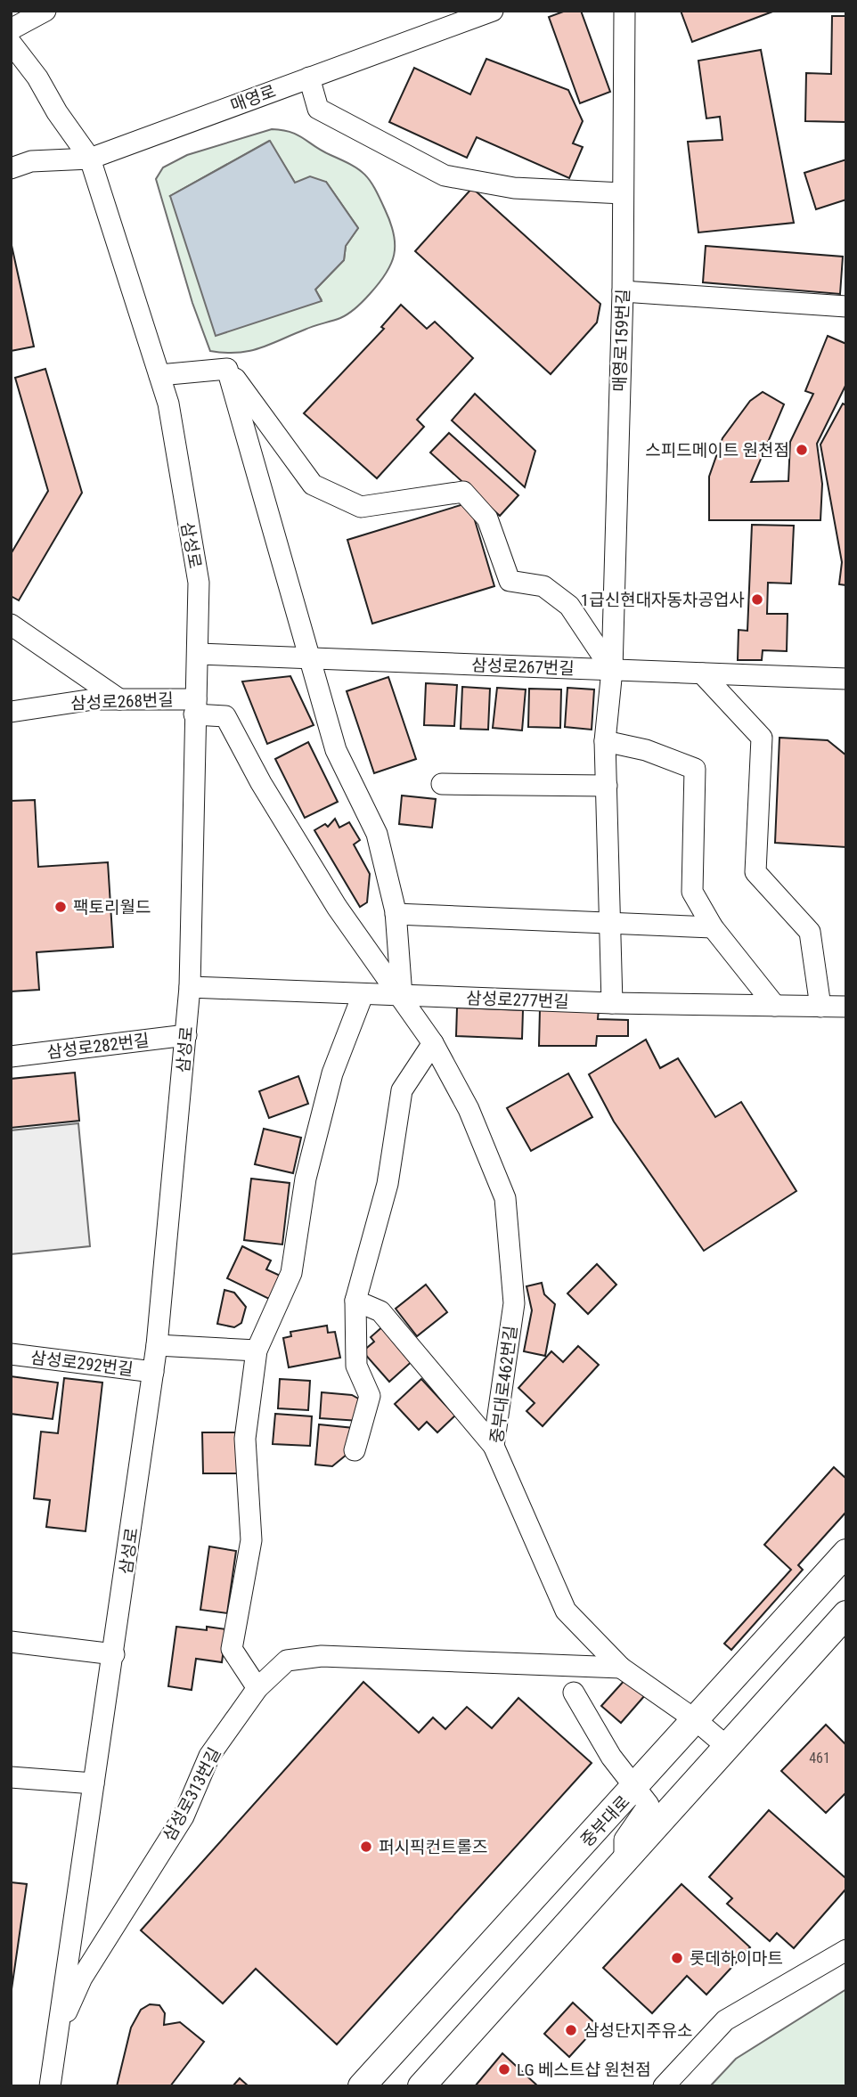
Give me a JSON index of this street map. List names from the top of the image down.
{
  "streets": {
    "main road": ["중부대로"],
    "street": [
      "매영로",
      "매영로159번길",
      "삼성로",
      "삼성로267번길",
      "삼성로268번길",
      "삼성로277번길",
      "삼성로282번길",
      "삼성로292번길",
      "중부대로462번길",
      "삼성로313번길"
    ]
  },
  "crossings": [
    ["매영로", "삼성로"],
    ["매영로159번길", "삼성로267번길"],
    ["매영로159번길", "삼성로277번길"],
    ["삼성로", "삼성로267번길"],
    ["삼성로", "삼성로268번길"],
    ["삼성로", "삼성로277번길"],
    ["삼성로", "삼성로282번길"],
    ["삼성로", "삼성로292번길"],
    ["삼성로", "삼성로313번길"],
    ["삼성로268번길", "삼성로277번길"],
    ["삼성로268번길", "중부대로462번길"],
    ["삼성로277번길", "중부대로462번길"],
    ["중부대로462번길", "삼성로313번길"],
    ["중부대로462번길", "중부대로"]
  ],
  "places": [
    "스피드메이트 원천점",
    "1급신현대자동차공업사",
    "팩토리월드",
    "퍼시픽컨트롤즈",
    "롯데하이마트",
    "삼성단지주유소",
    "LG 베스트샵 원천점"
  ],
  "house_numbers": ["461"]
}
